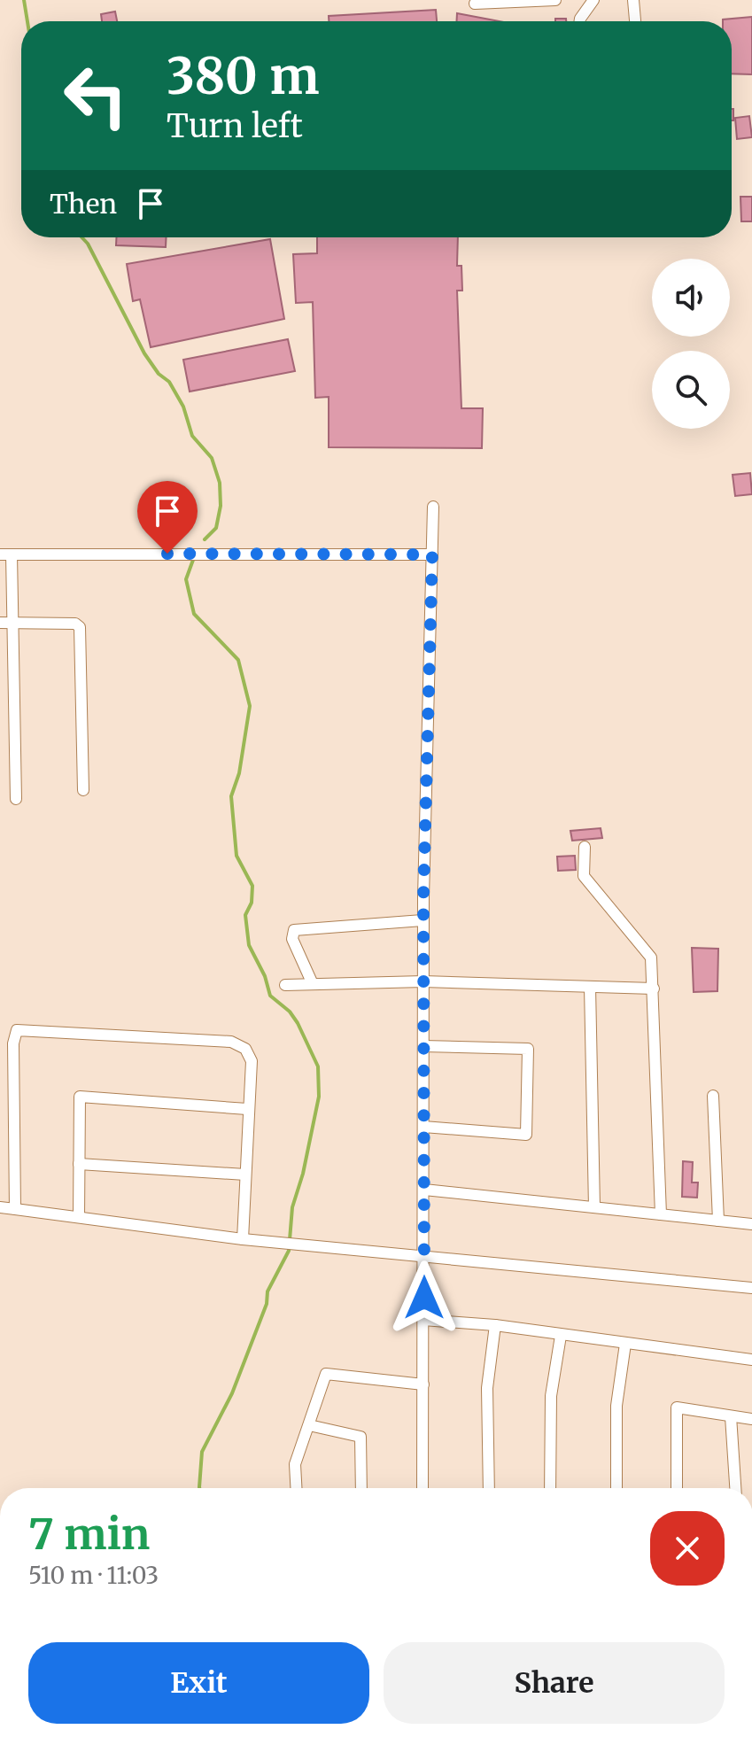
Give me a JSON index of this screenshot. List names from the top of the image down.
{
  "page": {
    "turn": ["380 m", "Turn left"],
    "then": "Then",
    "heading": ["7 min", "510 m · 11:03"],
    "buttons": ["Exit", "Share"]
  }
}
